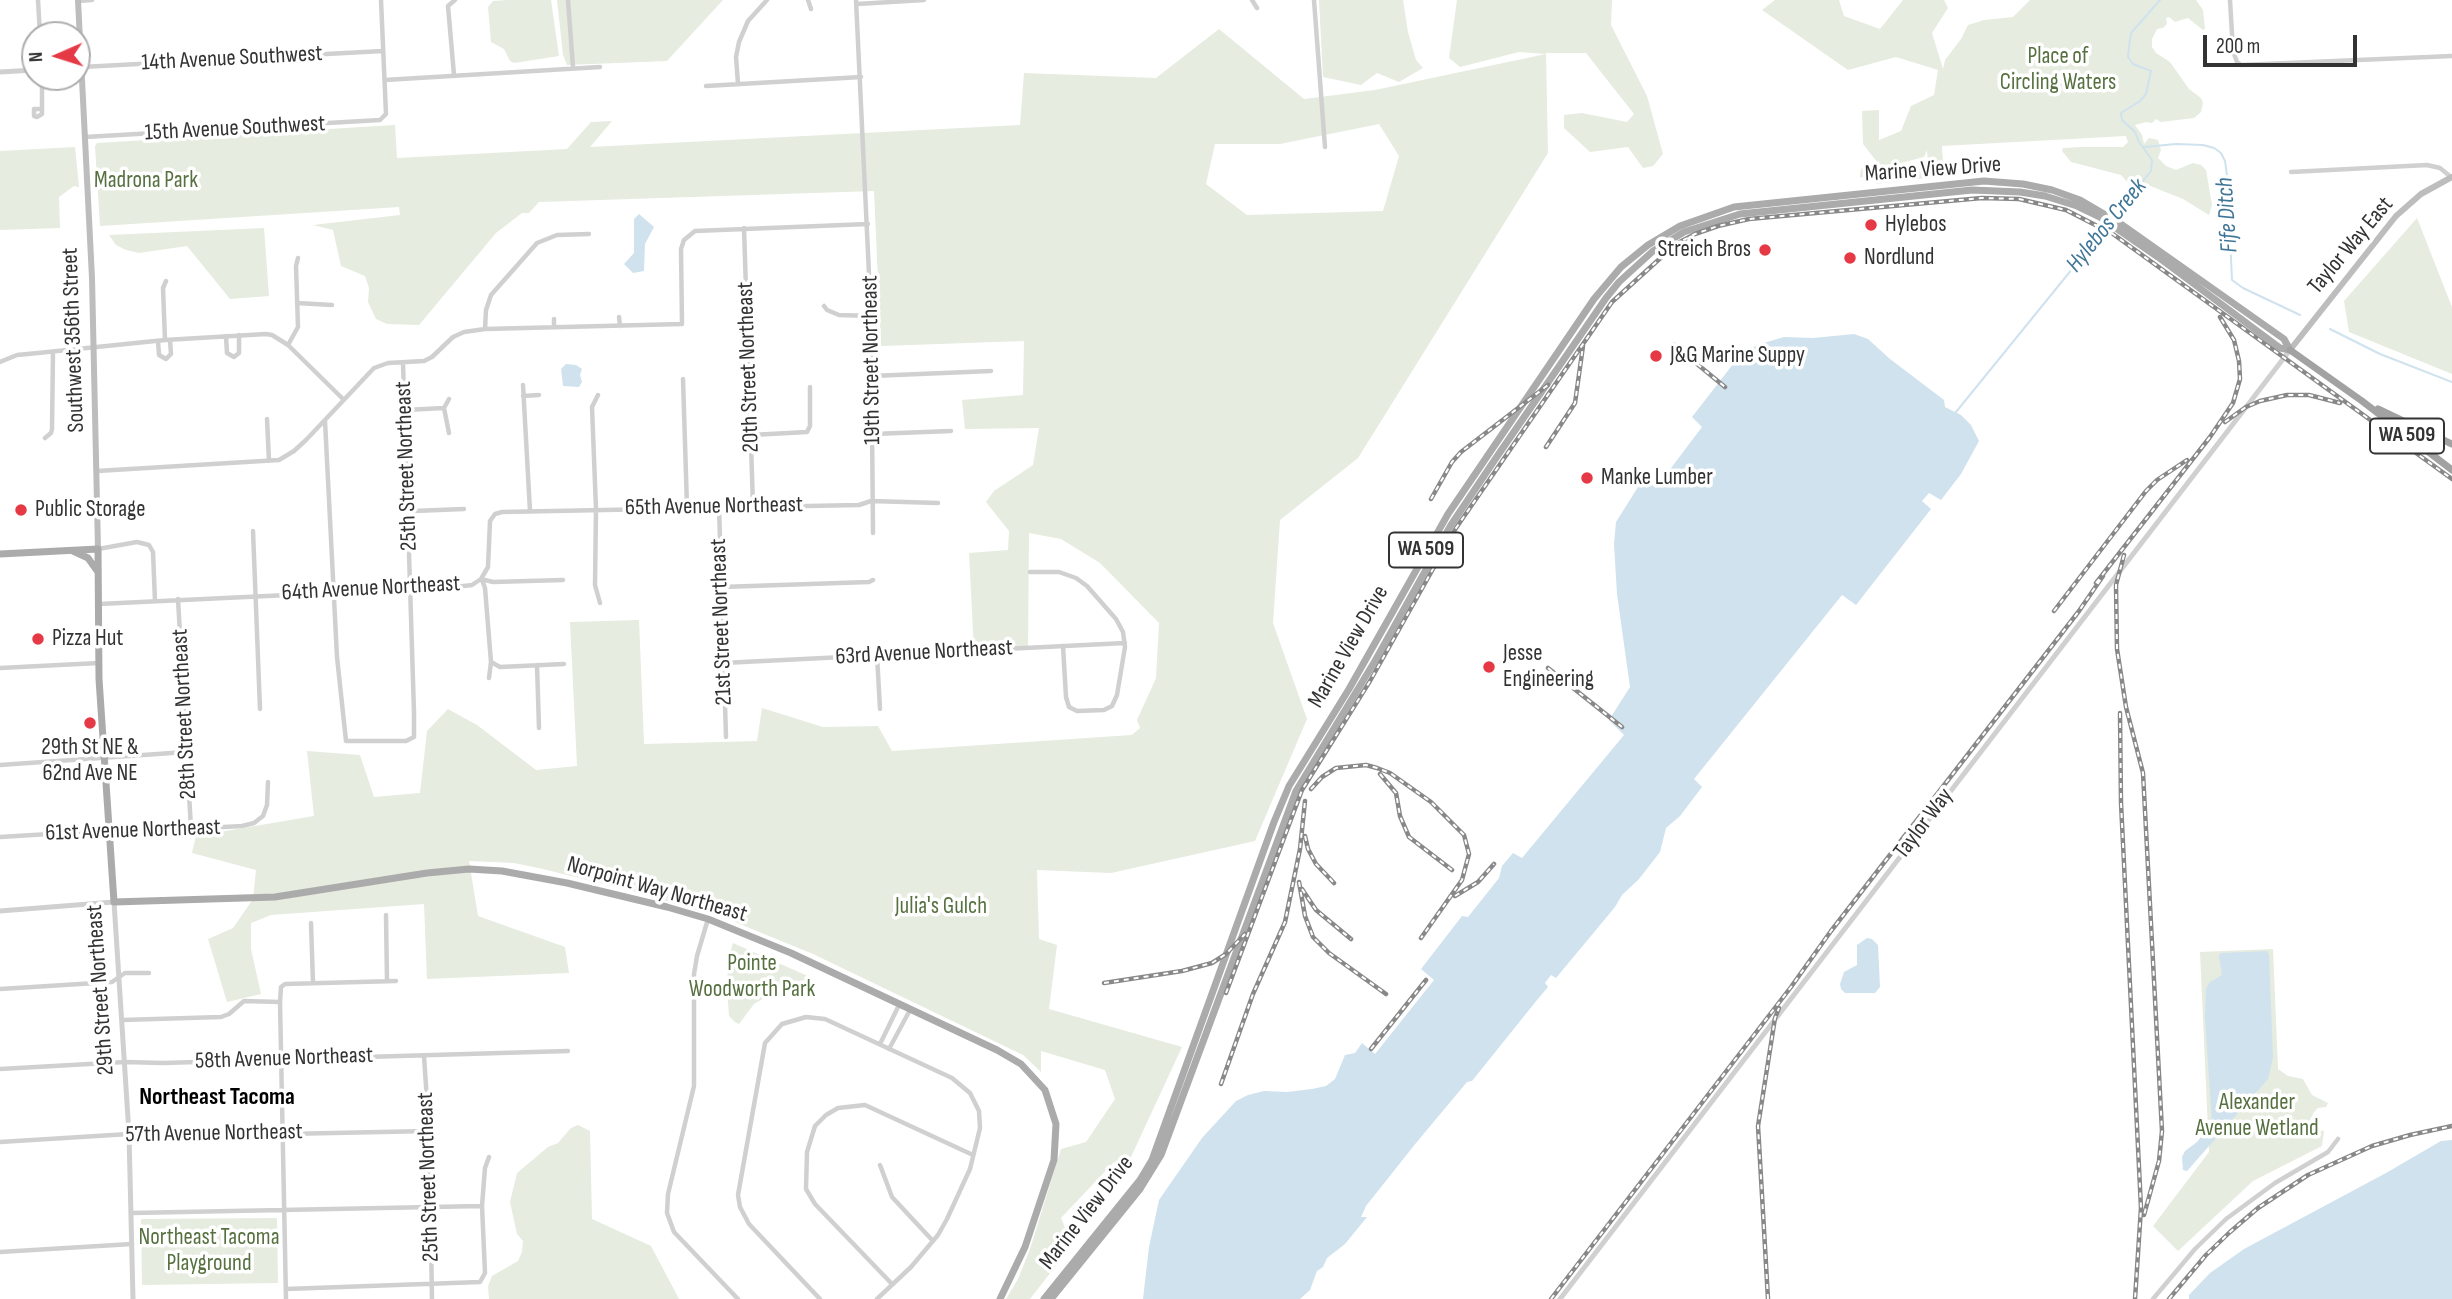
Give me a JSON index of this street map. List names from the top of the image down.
{
  "streets": {
    "highway": ["WA 509"],
    "main road": [
      "Marine View Drive",
      "Taylor Way East",
      "Southwest 356th Street",
      "Norpoint Way Northeast",
      "29th Street Northeast"
    ],
    "street": [
      "14th Avenue Southwest",
      "15th Avenue Southwest",
      "19th Street Northeast",
      "20th Street Northeast",
      "25th Street Northeast",
      "65th Avenue Northeast",
      "64th Avenue Northeast",
      "21st Street Northeast",
      "63rd Avenue Northeast",
      "28th Street Northeast",
      "Taylor Way",
      "61st Avenue Northeast",
      "58th Avenue Northeast",
      "57th Avenue Northeast"
    ]
  },
  "crossings": [
    ["15th Avenue Southwest", "Southwest 356th Street"],
    ["Marine View Drive", "Taylor Way East"],
    ["Marine View Drive", "WA 509"],
    ["Marine View Drive", "Taylor Way"],
    ["Taylor Way East", "WA 509"],
    ["Taylor Way East", "Taylor Way"],
    ["Southwest 356th Street", "64th Avenue Northeast"],
    ["Southwest 356th Street", "29th Street Northeast"],
    ["19th Street Northeast", "65th Avenue Northeast"],
    ["20th Street Northeast", "65th Avenue Northeast"],
    ["WA 509", "Taylor Way"],
    ["25th Street Northeast", "64th Avenue Northeast"],
    ["25th Street Northeast", "58th Avenue Northeast"],
    ["25th Street Northeast", "57th Avenue Northeast"],
    ["65th Avenue Northeast", "64th Avenue Northeast"],
    ["65th Avenue Northeast", "21st Street Northeast"],
    ["64th Avenue Northeast", "28th Street Northeast"],
    ["21st Street Northeast", "63rd Avenue Northeast"],
    ["28th Street Northeast", "61st Avenue Northeast"],
    ["61st Avenue Northeast", "29th Street Northeast"],
    ["Norpoint Way Northeast", "29th Street Northeast"],
    ["29th Street Northeast", "58th Avenue Northeast"],
    ["29th Street Northeast", "57th Avenue Northeast"]
  ],
  "districts": ["Northeast Tacoma"],
  "water": ["Fife Ditch", "Hylebos Creek"],
  "parks": [
    "Place of Circling Waters",
    "Madrona Park",
    "Julia's Gulch",
    "Pointe Woodworth Park",
    "Alexander Avenue Wetland",
    "Northeast Tacoma Playground"
  ],
  "places": [
    "Hylebos",
    "Streich Bros",
    "Nordlund",
    "J&G Marine Suppy",
    "Manke Lumber",
    "Public Storage",
    "Pizza Hut",
    "Jesse Engineering",
    "29th St NE & 62nd Ave NE"
  ],
  "scale_bar": "200 m",
  "north": "left"
}
